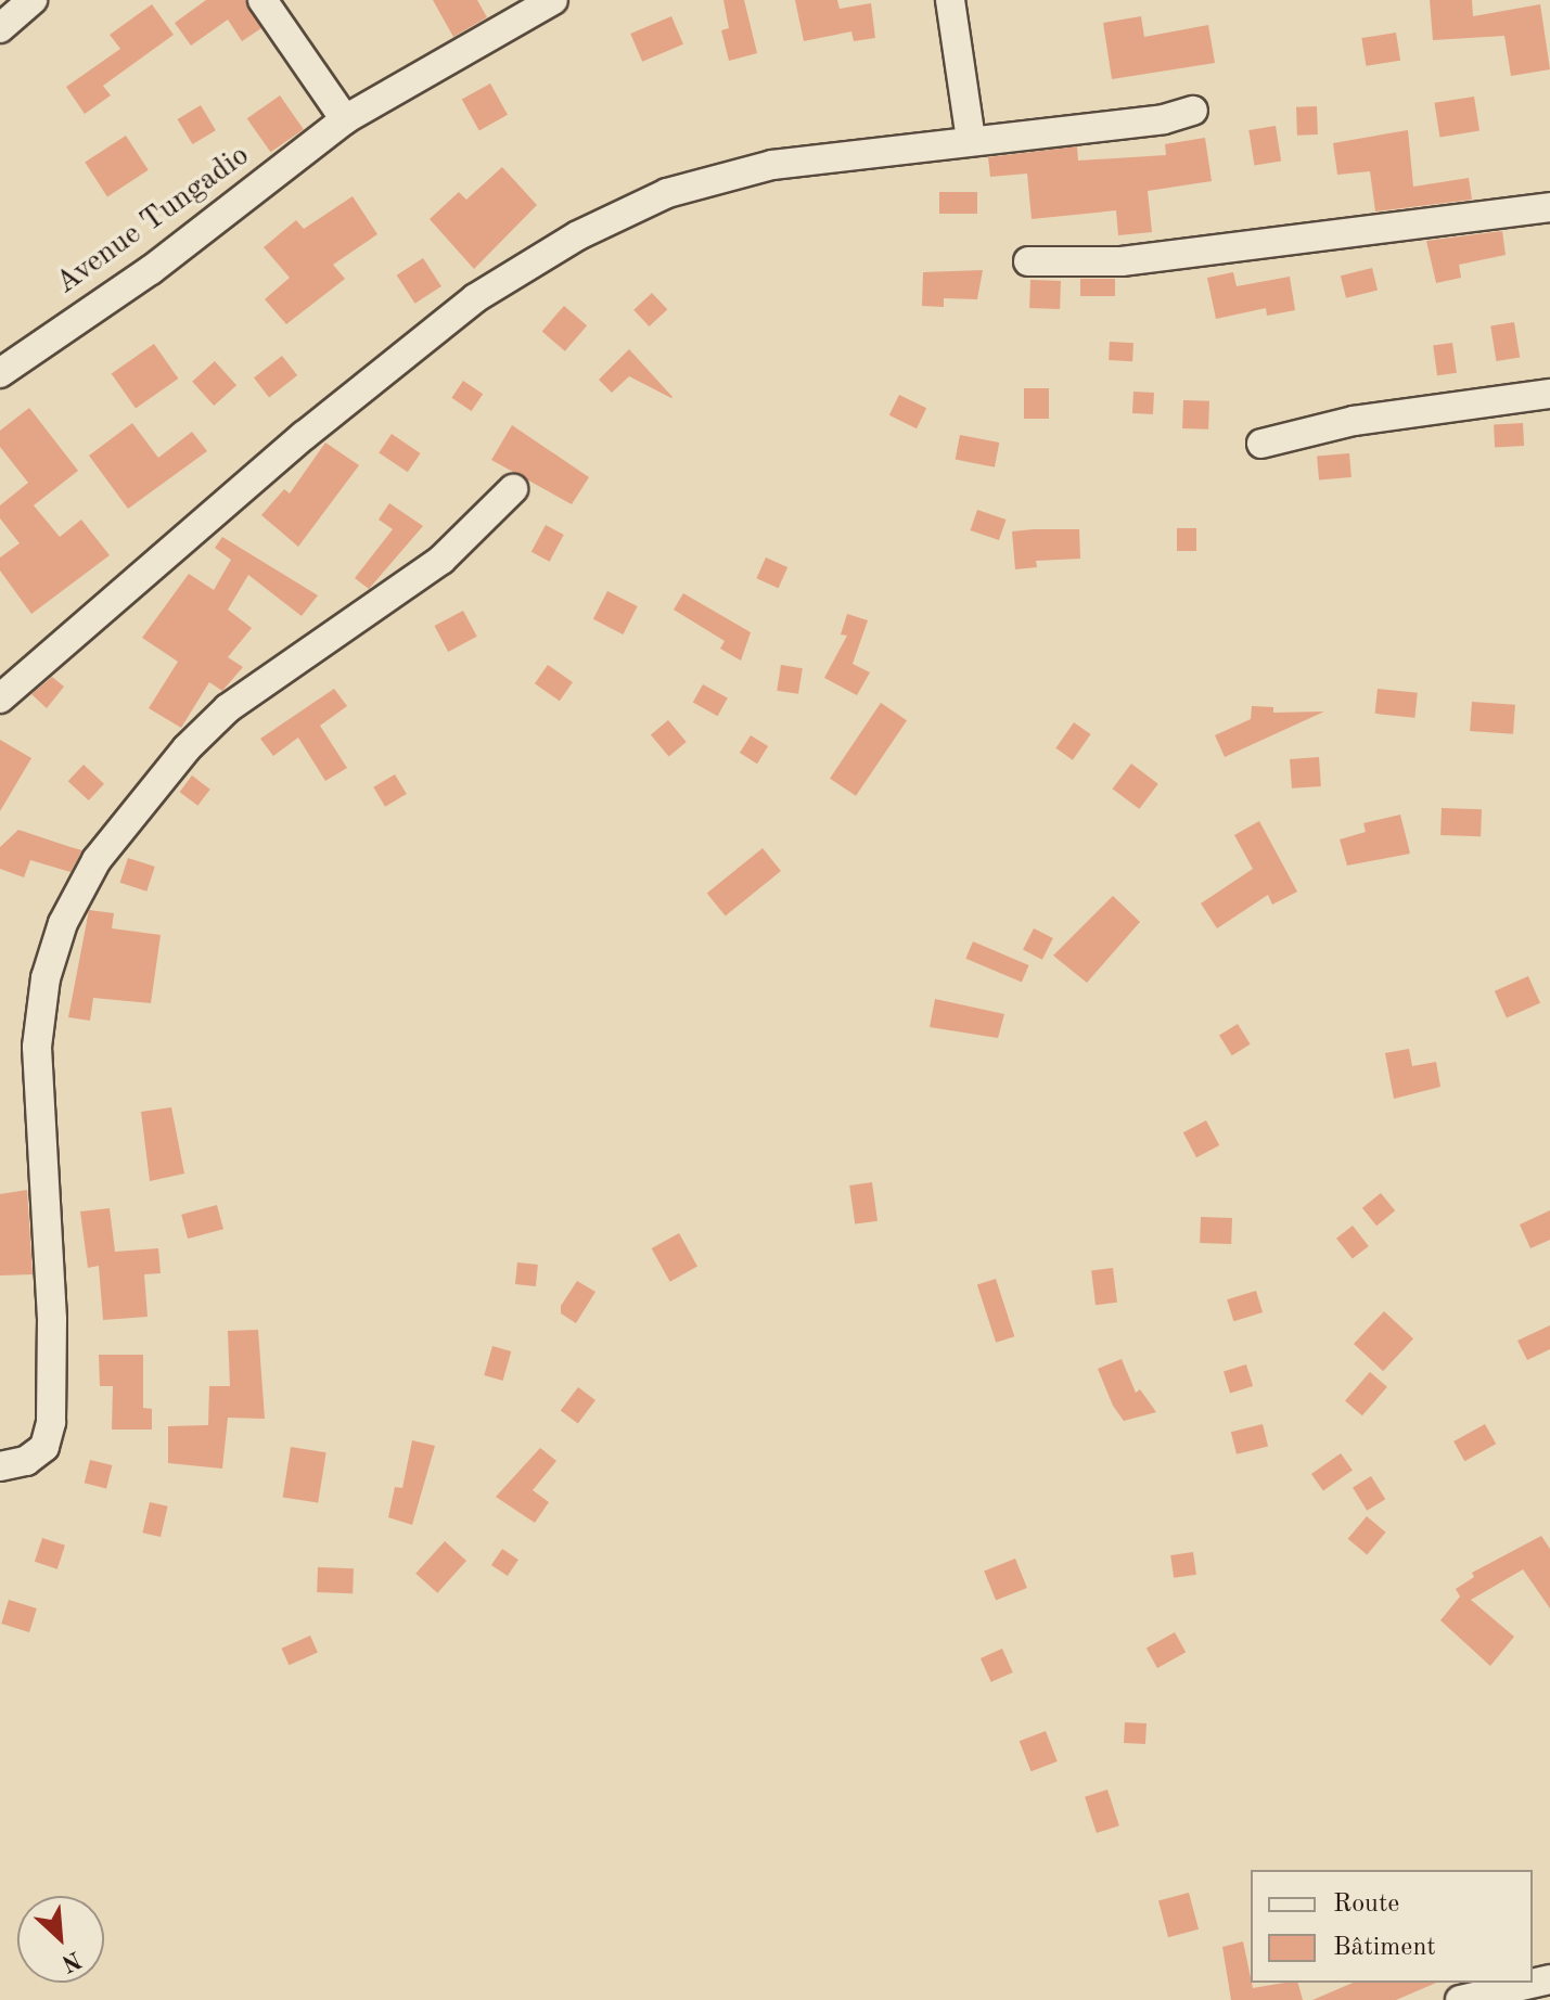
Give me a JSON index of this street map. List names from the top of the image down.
{
  "streets": {
    "street": ["Avenue Tungadio"]
  },
  "legend": ["Route", "Bâtiment"],
  "north": "bottom right"
}
